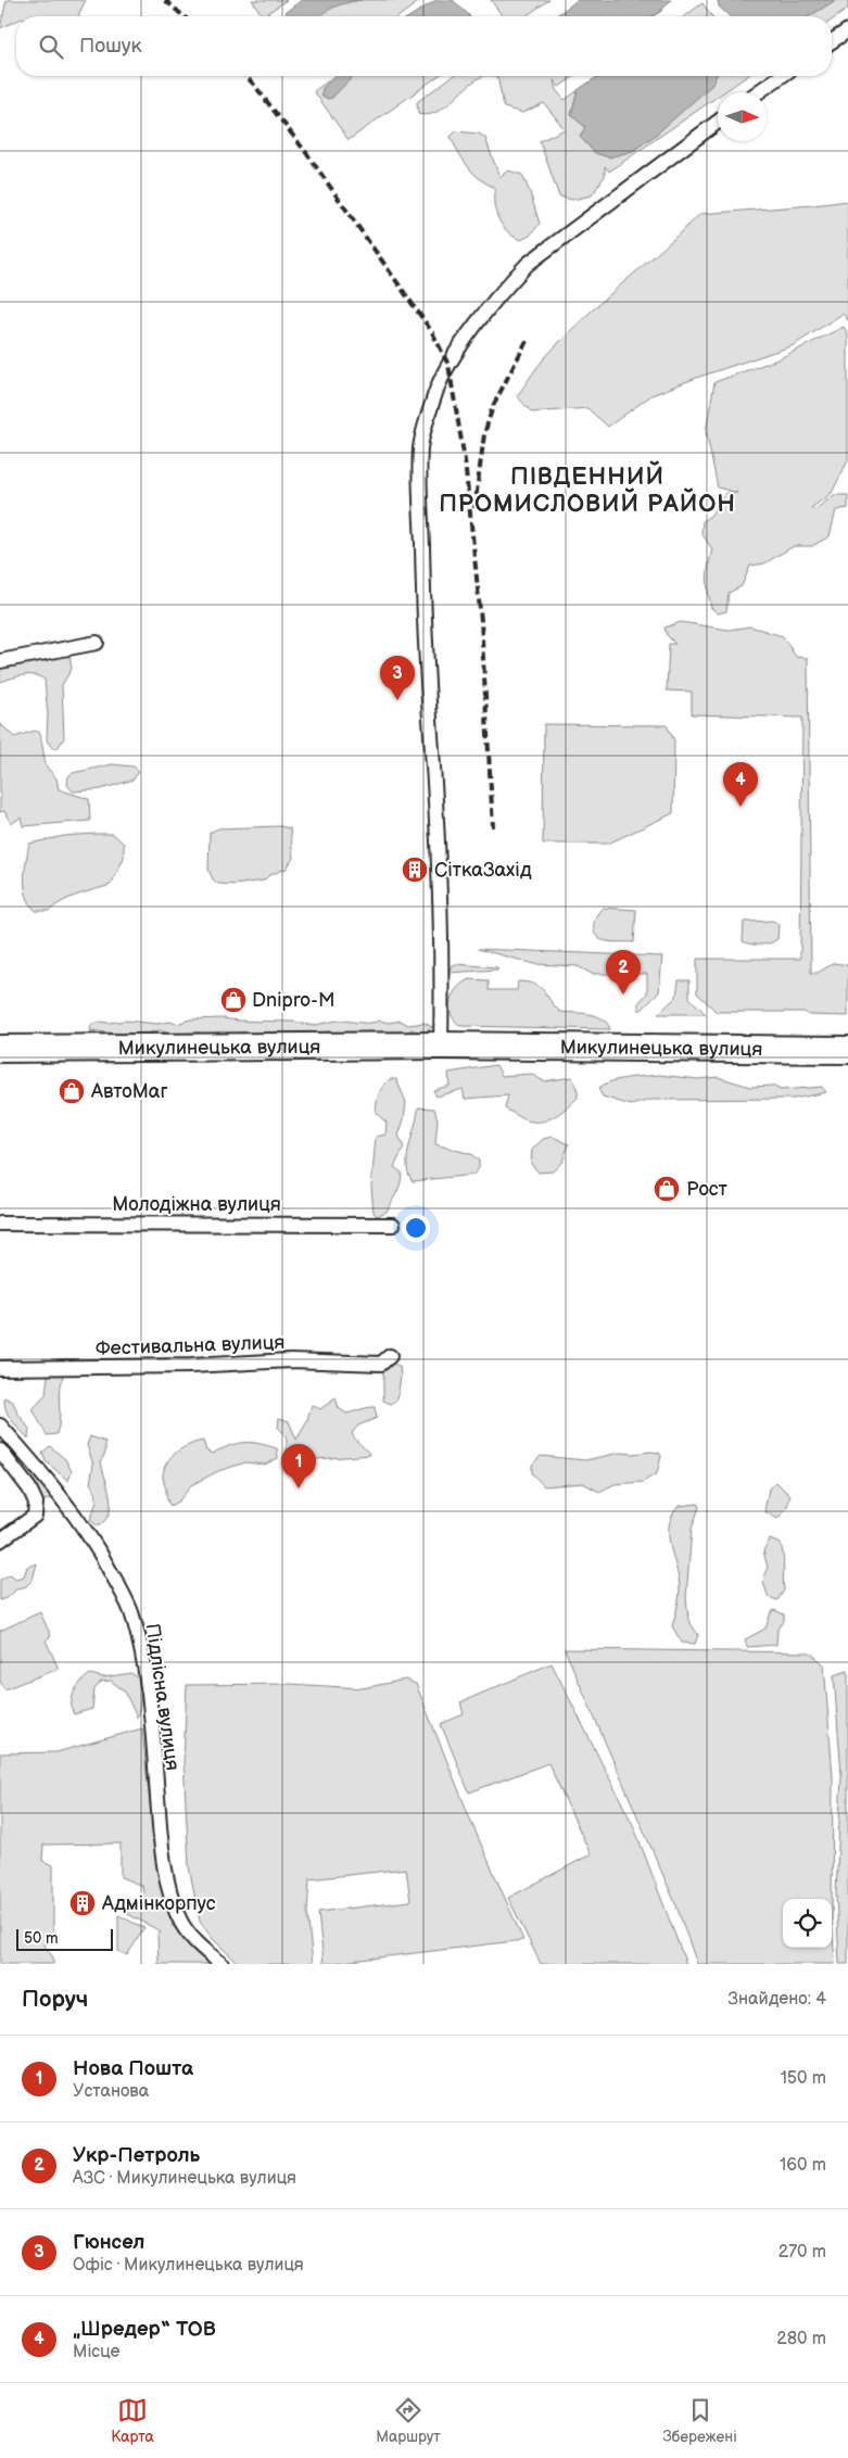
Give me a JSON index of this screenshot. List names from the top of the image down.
{
  "streets": {
    "highway": ["Микулинецька вулиця"],
    "street": ["Молодіжна вулиця", "Фестивальна вулиця", "Підлісна вулиця"]
  },
  "districts": ["ПІВДЕННИЙ ПРОМИСЛОВИЙ РАЙОН"],
  "places": {
    "building": ["СіткаЗахід", "Адмінкорпус"],
    "shop": ["Dnipro-M", "АвтоМаг", "Рост"]
  },
  "scale_bar": "50 m",
  "north": "right",
  "page": {
    "search": "Пошук",
    "pins": [
      "3",
      "4",
      "2",
      "1"
    ],
    "scale": "50 m",
    "heading": ["Поруч", "Знайдено: 4"],
    "list": [
      {
        "mark": "1",
        "name": "Нова Пошта",
        "note": "Установа",
        "value": "150 m"
      },
      {
        "mark": "2",
        "name": "Укр-Петроль",
        "note": "АЗС · Микулинецька вулиця",
        "value": "160 m"
      },
      {
        "mark": "3",
        "name": "Гюнсел",
        "note": "Офіс · Микулинецька вулиця",
        "value": "270 m"
      },
      {
        "mark": "4",
        "name": "„Шредер“ ТОВ",
        "note": "Місце",
        "value": "280 m"
      }
    ],
    "nav": ["Карта", "Маршрут", "Збережені"]
  }
}
